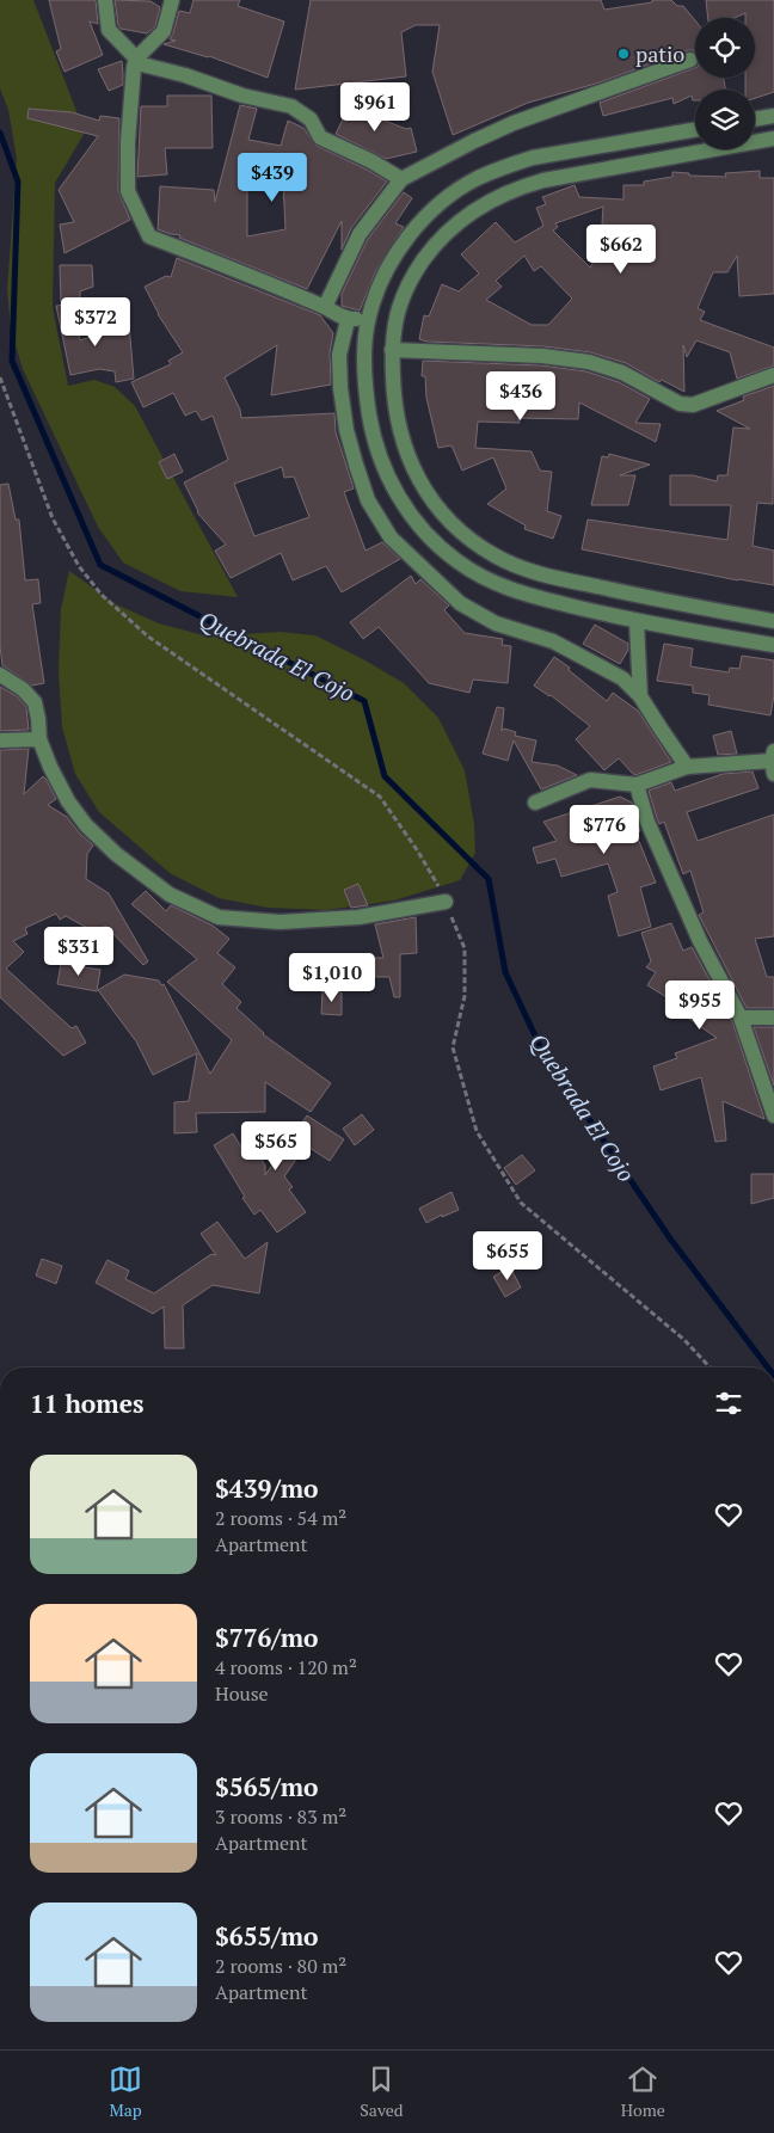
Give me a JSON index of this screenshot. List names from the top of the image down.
{
  "water": ["Quebrada El Cojo"],
  "places": ["patio"],
  "page": {
    "price": [
      "$961",
      "$439",
      "$662",
      "$372",
      "$436",
      "$776",
      "$331",
      "$1,010",
      "$955",
      "$565",
      "$655"
    ],
    "heading": "11 homes",
    "list": [
      {
        "name": "$439/mo",
        "note": "2 rooms · 54 m² · Apartment"
      },
      {
        "name": "$776/mo",
        "note": "4 rooms · 120 m² · House"
      },
      {
        "name": "$565/mo",
        "note": "3 rooms · 83 m² · Apartment"
      },
      {
        "name": "$655/mo",
        "note": "2 rooms · 80 m² · Apartment"
      }
    ],
    "tabs": ["Map", "Saved", "Home"]
  }
}
